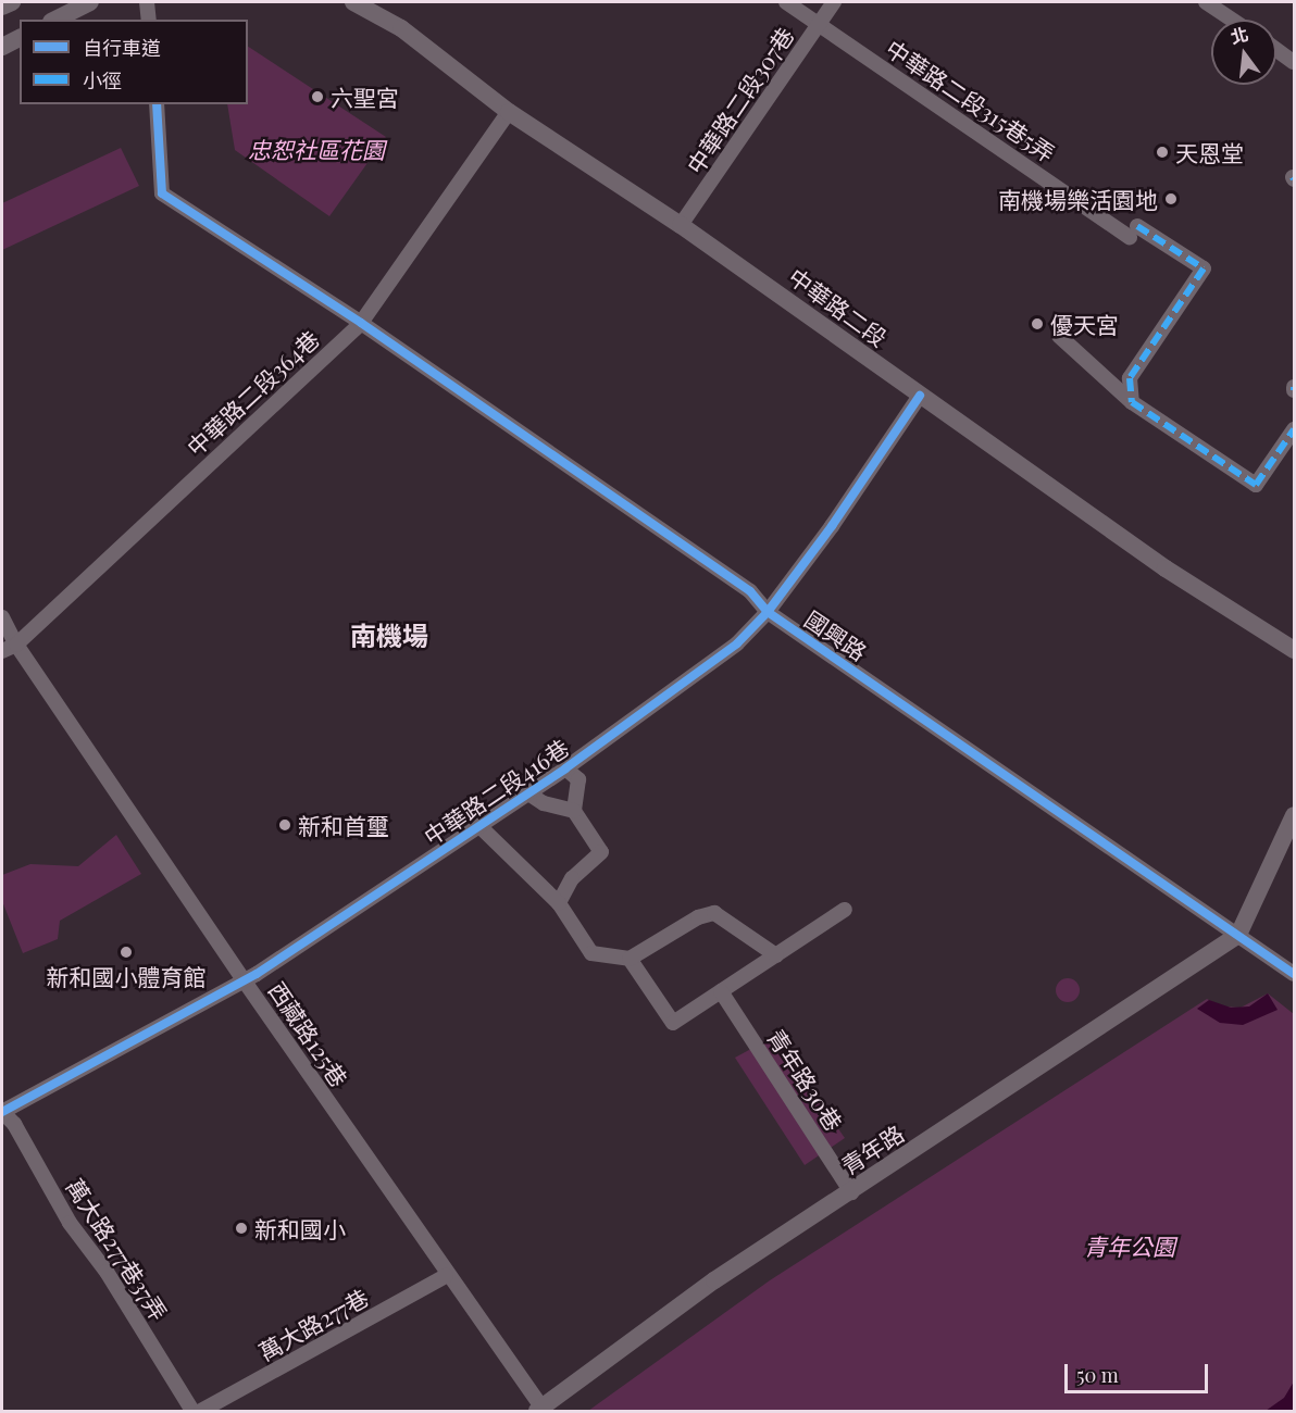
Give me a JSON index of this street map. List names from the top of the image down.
{
  "streets": {
    "street": [
      "中華路二段307巷",
      "中華路二段315巷5弄",
      "中華路二段",
      "中華路二段364巷",
      "國興路",
      "中華路二段416巷",
      "西藏路125巷",
      "青年路30巷",
      "青年路",
      "萬大路277巷37弄",
      "萬大路277巷"
    ]
  },
  "crossings": [
    ["中華路二段307巷", "中華路二段315巷5弄"],
    ["中華路二段307巷", "中華路二段"],
    ["中華路二段", "中華路二段364巷"],
    ["中華路二段", "中華路二段416巷"],
    ["中華路二段364巷", "國興路"],
    ["中華路二段364巷", "西藏路125巷"],
    ["國興路", "中華路二段416巷"],
    ["國興路", "青年路"],
    ["中華路二段416巷", "西藏路125巷"],
    ["中華路二段416巷", "萬大路277巷37弄"],
    ["西藏路125巷", "青年路"],
    ["西藏路125巷", "萬大路277巷"],
    ["青年路30巷", "青年路"]
  ],
  "districts": ["南機場"],
  "parks": ["忠恕社區花園", "青年公園"],
  "places": [
    "六聖宮",
    "天恩堂",
    "南機場樂活園地",
    "優天宮",
    "新和首璽",
    "新和國小體育館",
    "新和國小"
  ],
  "legend": ["自行車道", "小徑"],
  "scale_bar": "50 m",
  "north": "top"
}
